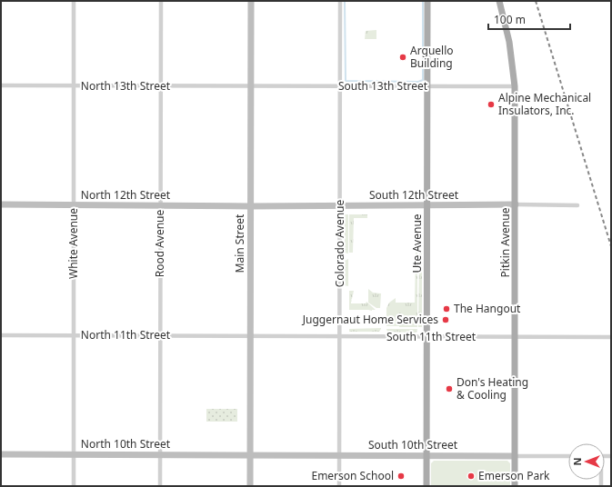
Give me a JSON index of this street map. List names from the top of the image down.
{
  "streets": {
    "main road": ["Pitkin Avenue", "Ute Avenue"],
    "street": [
      "North 13th Street",
      "South 13th Street",
      "North 12th Street",
      "South 12th Street",
      "White Avenue",
      "Rood Avenue",
      "Main Street",
      "Colorado Avenue",
      "North 11th Street",
      "South 11th Street",
      "North 10th Street",
      "South 10th Street"
    ]
  },
  "crossings": [
    ["North 13th Street", "South 13th Street"],
    ["North 13th Street", "White Avenue"],
    ["North 13th Street", "Rood Avenue"],
    ["North 13th Street", "Main Street"],
    ["South 13th Street", "Pitkin Avenue"],
    ["South 13th Street", "Main Street"],
    ["South 13th Street", "Colorado Avenue"],
    ["South 13th Street", "Ute Avenue"],
    ["North 12th Street", "South 12th Street"],
    ["North 12th Street", "White Avenue"],
    ["North 12th Street", "Rood Avenue"],
    ["North 12th Street", "Main Street"],
    ["South 12th Street", "Pitkin Avenue"],
    ["South 12th Street", "Main Street"],
    ["South 12th Street", "Colorado Avenue"],
    ["South 12th Street", "Ute Avenue"],
    ["Pitkin Avenue", "South 11th Street"],
    ["Pitkin Avenue", "South 10th Street"],
    ["White Avenue", "North 11th Street"],
    ["White Avenue", "North 10th Street"],
    ["Rood Avenue", "North 11th Street"],
    ["Rood Avenue", "North 10th Street"],
    ["Main Street", "North 11th Street"],
    ["Main Street", "South 11th Street"],
    ["Main Street", "North 10th Street"],
    ["Main Street", "South 10th Street"],
    ["Colorado Avenue", "South 11th Street"],
    ["Colorado Avenue", "South 10th Street"],
    ["Ute Avenue", "South 11th Street"],
    ["Ute Avenue", "South 10th Street"],
    ["North 11th Street", "South 11th Street"],
    ["North 10th Street", "South 10th Street"]
  ],
  "places": [
    "Arguello Building",
    "Alpine Mechanical Insulators, Inc.",
    "The Hangout",
    "Juggernaut Home Services",
    "Don's Heating & Cooling",
    "Emerson School",
    "Emerson Park"
  ],
  "scale_bar": "100 m",
  "north": "left"
}
